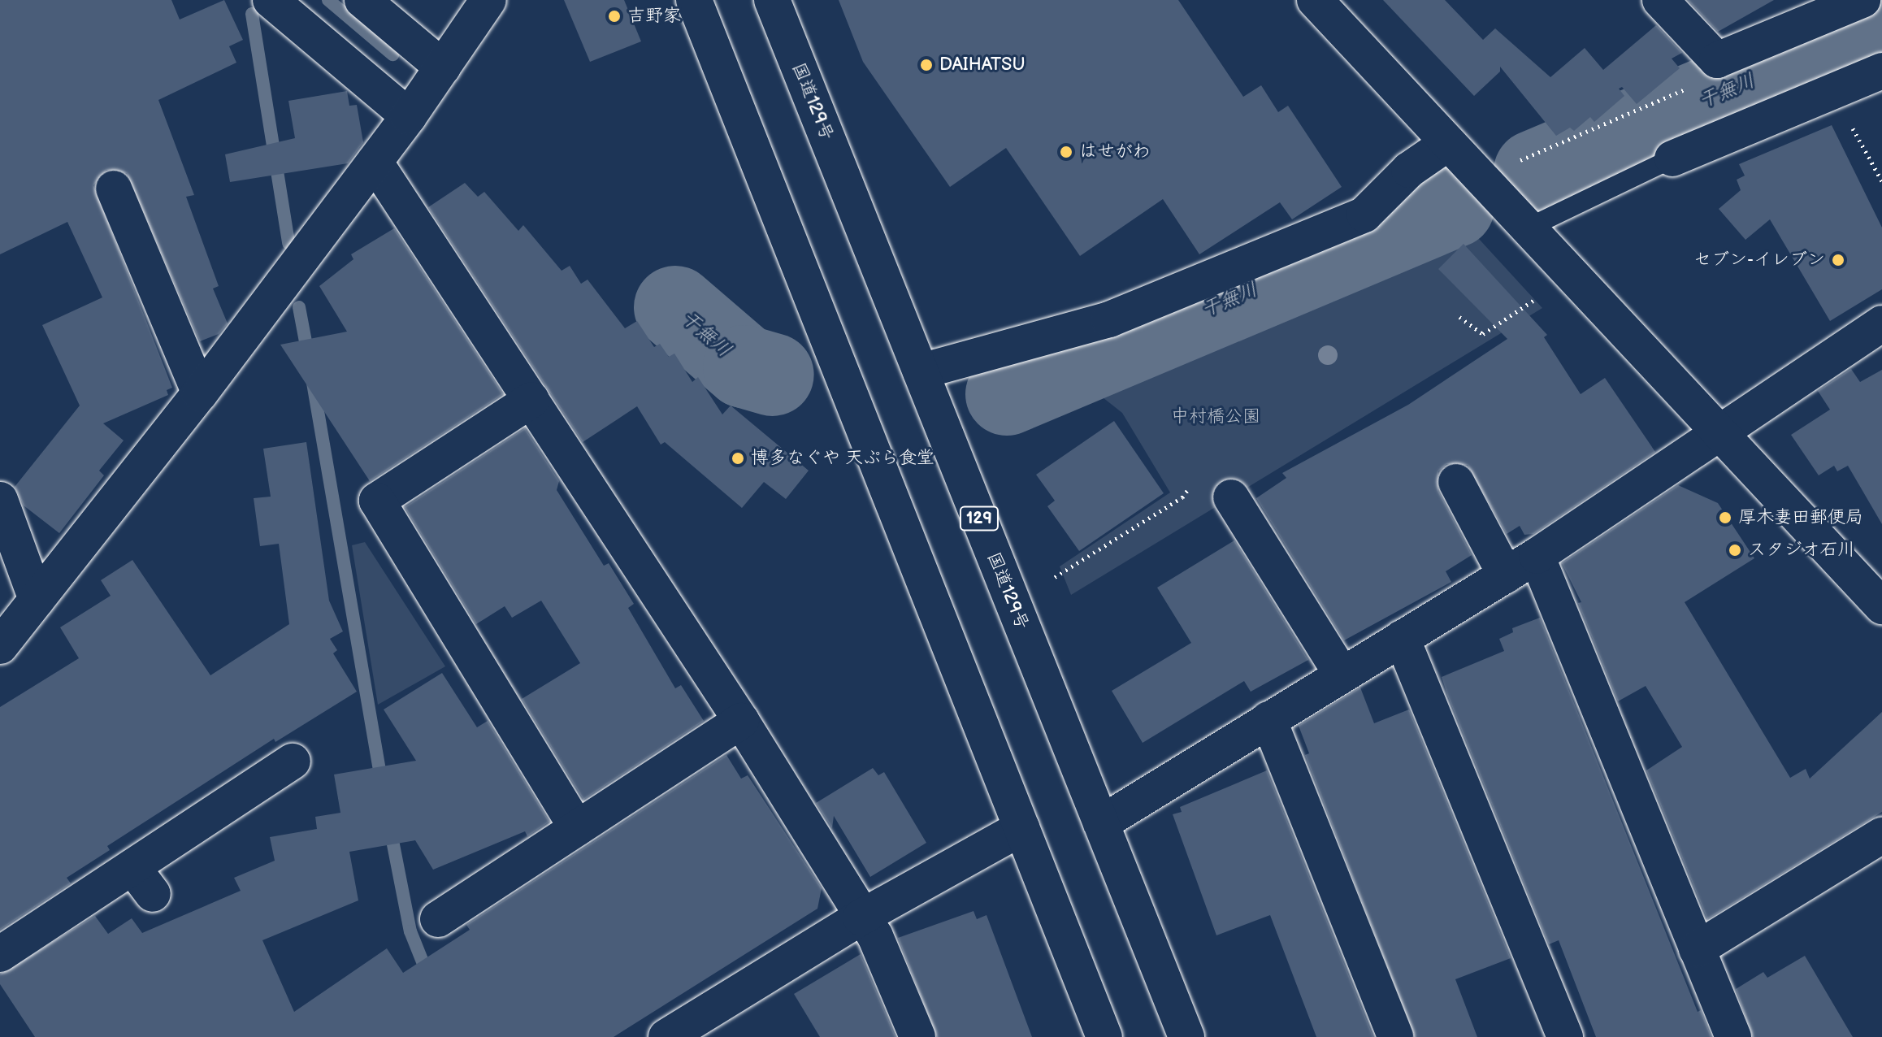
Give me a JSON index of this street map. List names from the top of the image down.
{
  "streets": {
    "main road": ["国道129号", "129"]
  },
  "water": ["干無川"],
  "parks": ["中村橋公園"],
  "places": [
    "吉野家",
    "DAIHATSU",
    "はせがわ",
    "セブン-イレブン",
    "博多なぐや 天ぷら食堂",
    "厚木妻田郵便局",
    "スタジオ石川"
  ]
}
